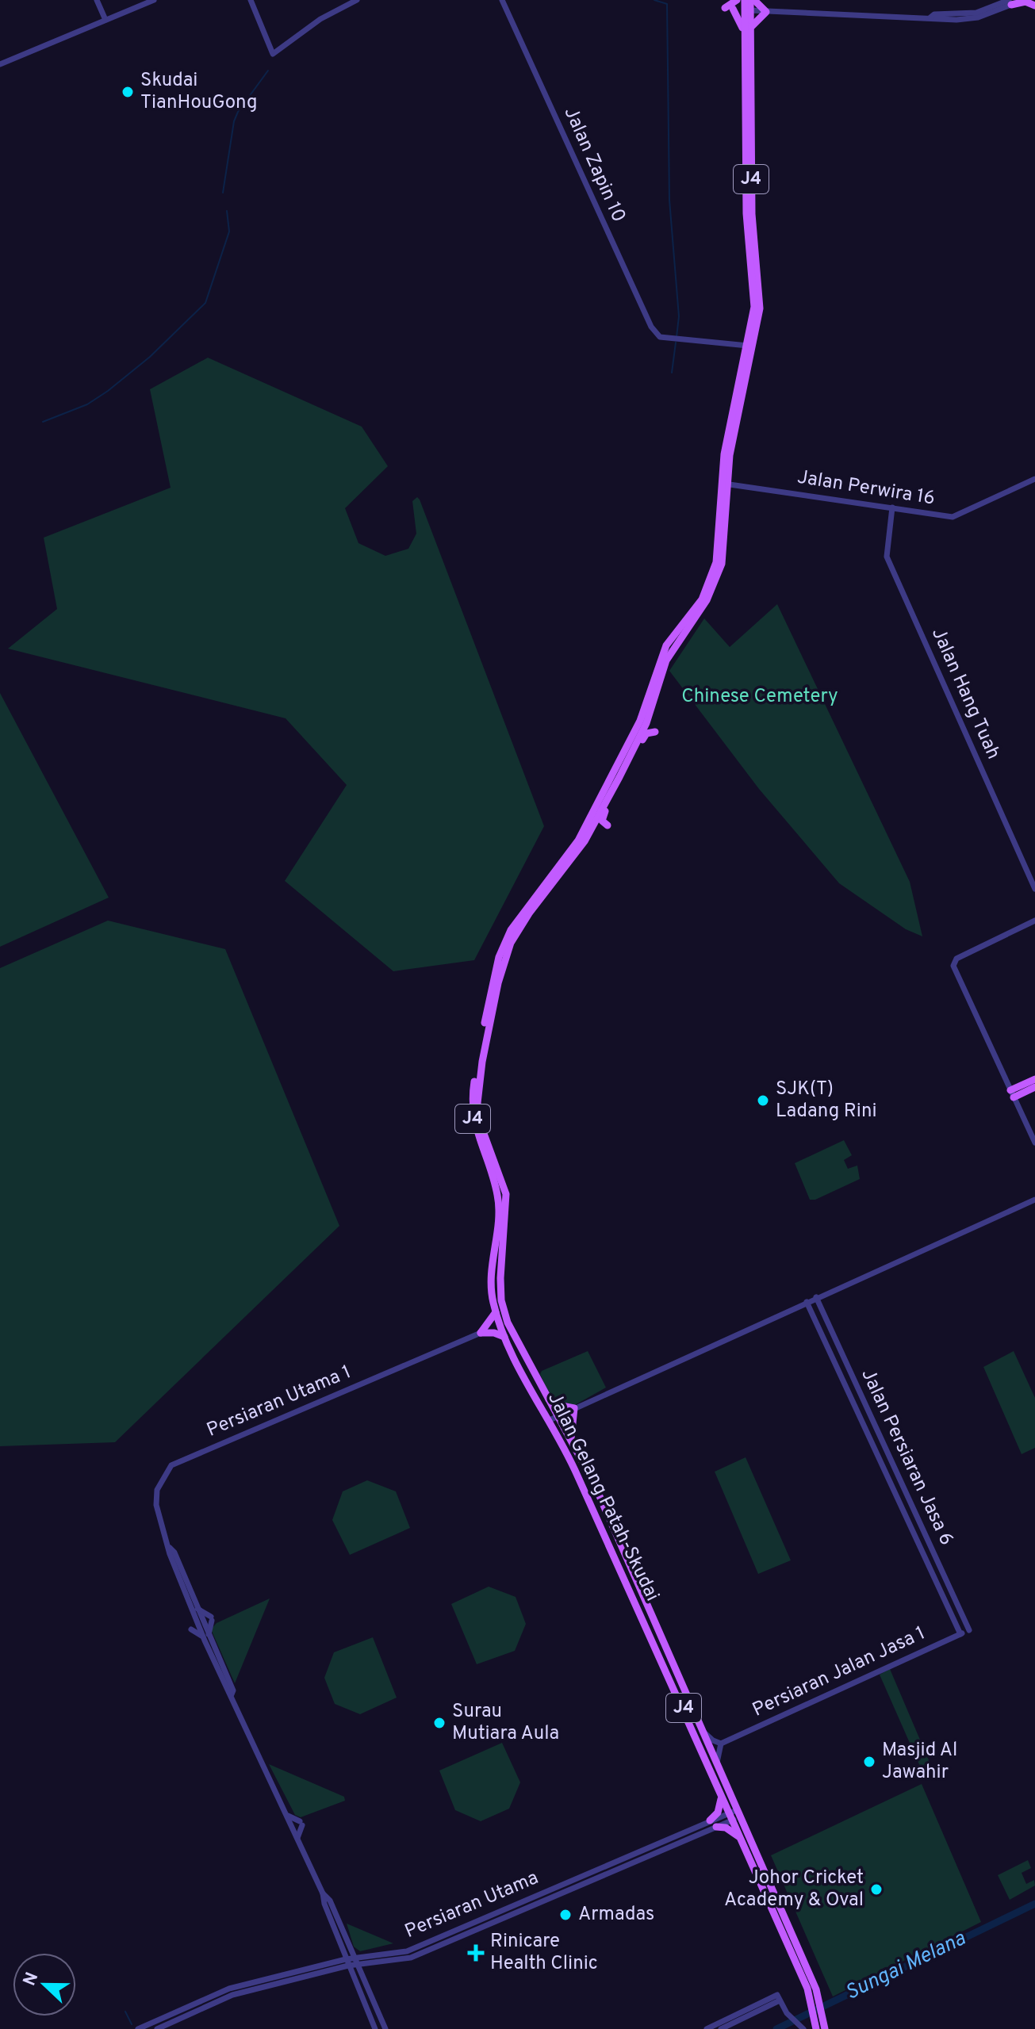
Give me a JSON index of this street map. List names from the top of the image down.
{
  "streets": {
    "main road": ["J4", "Jalan Gelang Patah-Skudai"],
    "street": [
      "Jalan Zapin 10",
      "Jalan Perwira 16",
      "Jalan Hang Tuah",
      "Persiaran Utama 1",
      "Jalan Persiaran Jasa 6",
      "Persiaran Jalan Jasa 1",
      "Persiaran Utama"
    ]
  },
  "crossings": [
    ["Jalan Zapin 10", "J4"],
    ["J4", "Jalan Perwira 16"],
    ["J4", "Jalan Gelang Patah-Skudai"],
    ["Jalan Perwira 16", "Jalan Hang Tuah"],
    ["Persiaran Utama 1", "Persiaran Utama"],
    ["Jalan Persiaran Jasa 6", "Persiaran Jalan Jasa 1"],
    ["Jalan Gelang Patah-Skudai", "Persiaran Utama"]
  ],
  "water": ["Sungai Melana"],
  "parks": ["Chinese Cemetery"],
  "places": {
    "other": [
      "Skudai TianHouGong",
      "SJK(T) Ladang Rini",
      "Surau Mutiara Aula",
      "Masjid Al Jawahir",
      "Johor Cricket Academy & Oval",
      "Armadas"
    ],
    "health": ["Rinicare Health Clinic"]
  },
  "north": "left"
}
